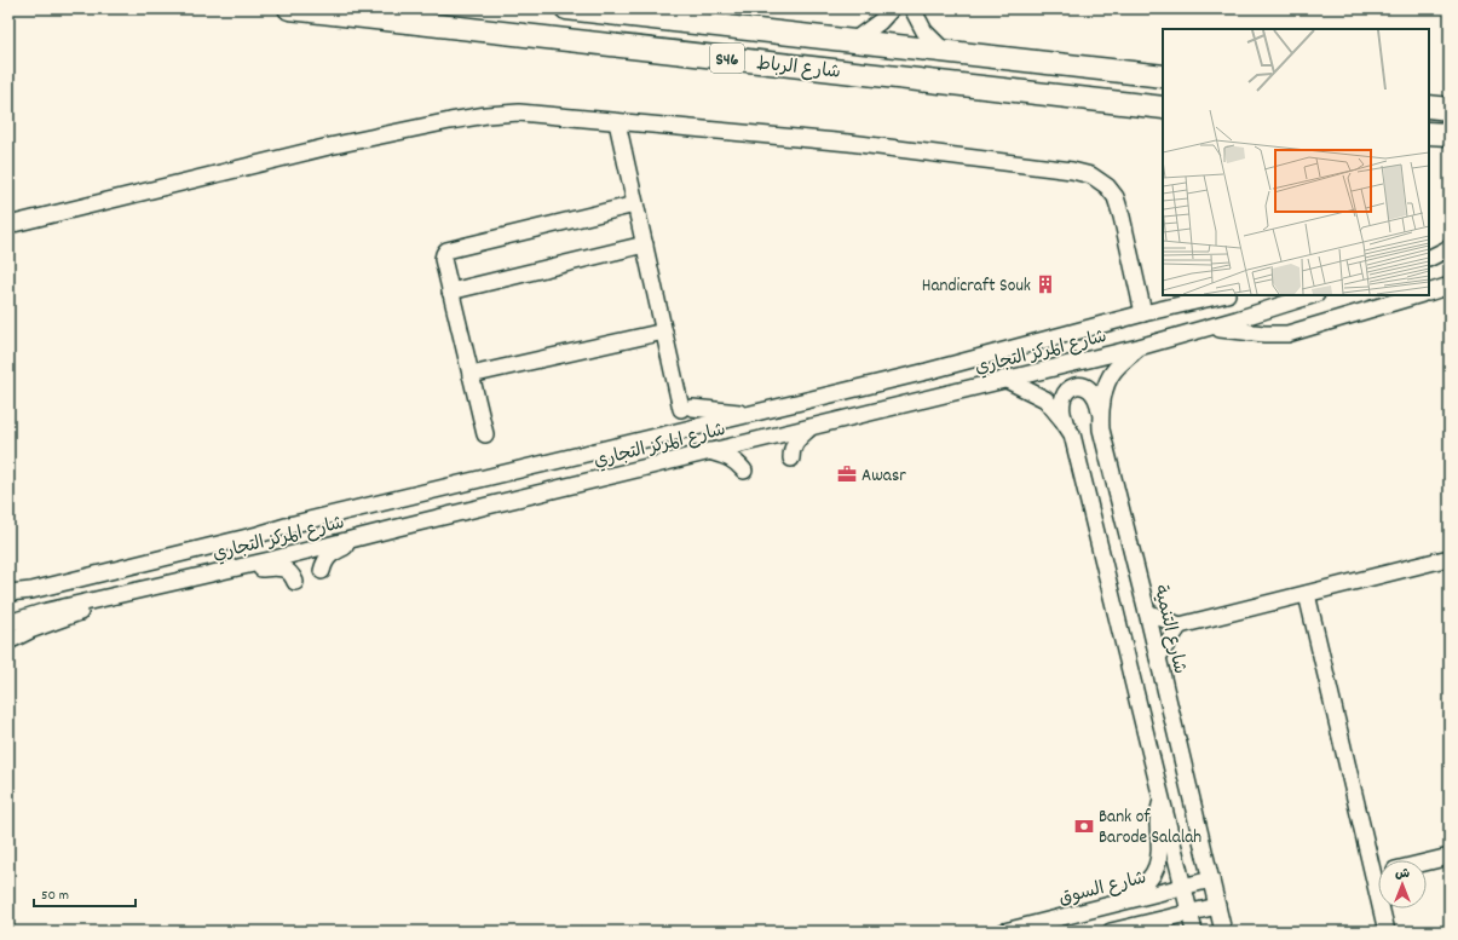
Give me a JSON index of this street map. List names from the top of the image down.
{
  "streets": {
    "highway": ["S46", "شارع الرباط"],
    "street": ["شارع المركز التجاري", "شارع التنمية", "شارع السوق"]
  },
  "crossings": [
    ["شارع المركز التجاري", "شارع التنمية"],
    ["شارع التنمية", "شارع السوق"]
  ],
  "places": {
    "building": ["Handicraft Souk"],
    "office": ["Awasr"],
    "bank": ["Bank of Barode Salalah"]
  },
  "scale_bar": "50 m",
  "north": "top"
}
